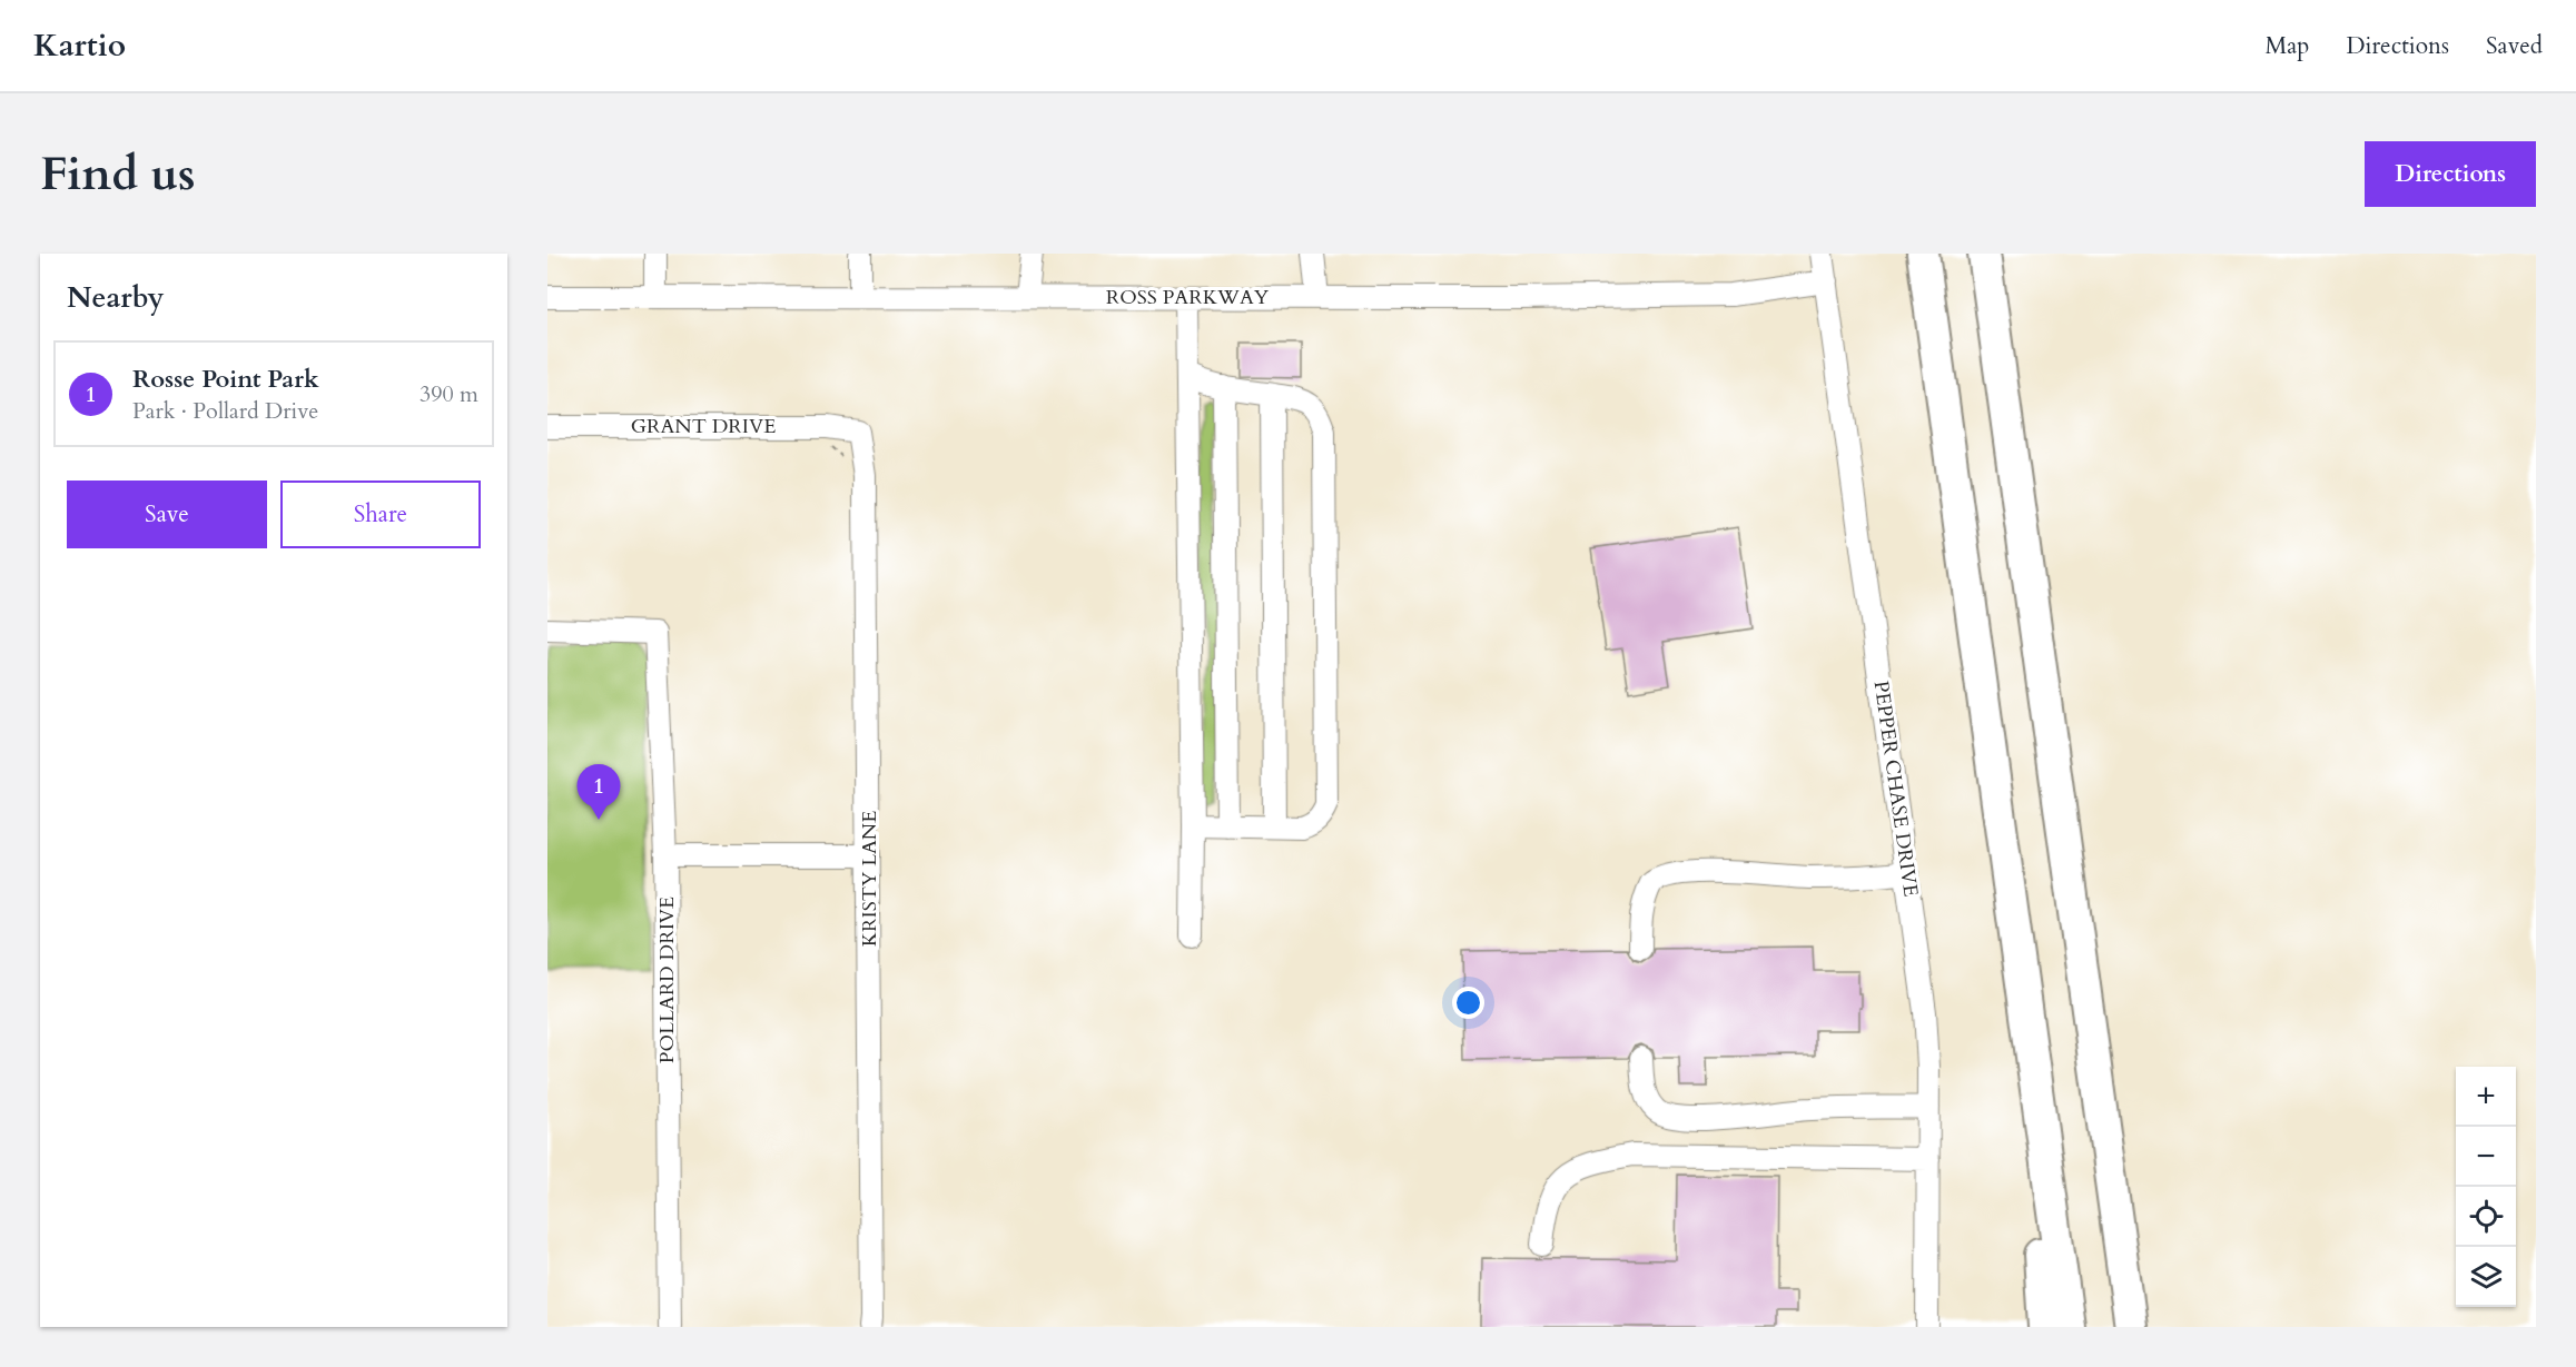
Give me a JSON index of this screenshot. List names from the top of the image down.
{
  "streets": {
    "street": [
      "ROSS PARKWAY",
      "GRANT DRIVE",
      "PEPPER CHASE DRIVE",
      "KRISTY LANE",
      "POLLARD DRIVE"
    ]
  },
  "crossings": [
    ["ROSS PARKWAY", "PEPPER CHASE DRIVE"],
    ["GRANT DRIVE", "KRISTY LANE"]
  ],
  "page": {
    "header": "Kartio",
    "nav": ["Map", "Directions", "Saved"],
    "buttons": [
      "Directions",
      ["Save", "Share"]
    ],
    "title": "Find us",
    "heading": "Nearby",
    "list": [
      {
        "mark": "1",
        "name": "Rosse Point Park",
        "note": "Park · Pollard Drive",
        "value": "390 m"
      }
    ],
    "pins": "1",
    "map_buttons": ["+", "−"]
  }
}
